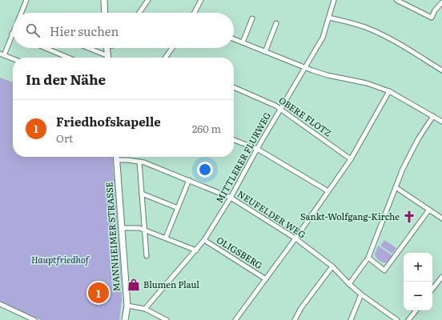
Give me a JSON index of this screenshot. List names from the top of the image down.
{
  "streets": {
    "street": [
      "OBERE FLOTZ",
      "MITTLERER FLURWEG",
      "NEUFELDER WEG",
      "MANNHEIMER STRASSE",
      "OLIGSBERG"
    ]
  },
  "crossings": [
    ["OBERE FLOTZ", "MITTLERER FLURWEG"],
    ["MITTLERER FLURWEG", "NEUFELDER WEG"],
    ["MITTLERER FLURWEG", "OLIGSBERG"],
    ["NEUFELDER WEG", "MANNHEIMER STRASSE"]
  ],
  "parks": ["Hauptfriedhof"],
  "places": {
    "church": ["Sankt-Wolfgang-Kirche"],
    "shop": ["Blumen Plaul"]
  },
  "page": {
    "search": "Hier suchen",
    "heading": "In der Nähe",
    "list": [
      {
        "mark": "1",
        "name": "Friedhofskapelle",
        "note": "Ort",
        "value": "260 m"
      }
    ],
    "map_buttons": ["+", "−"],
    "pins": "1"
  }
}
